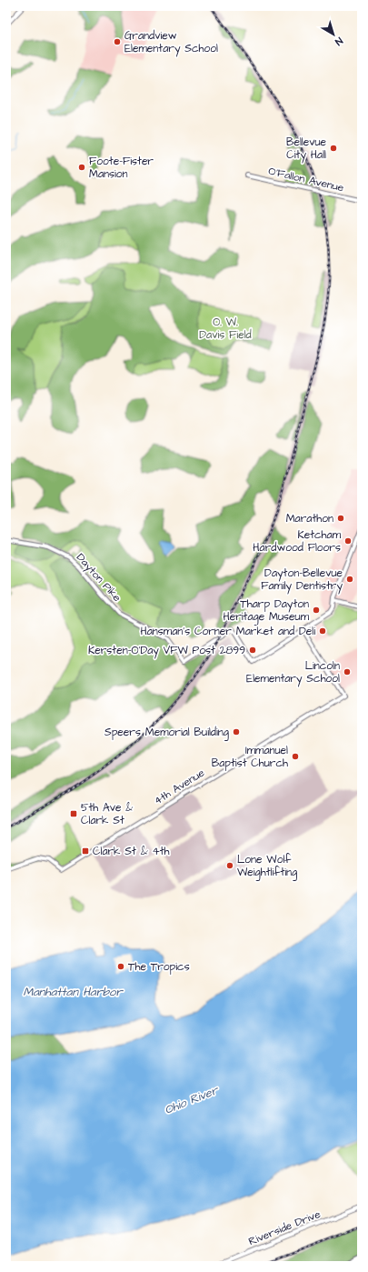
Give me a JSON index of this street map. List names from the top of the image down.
{
  "streets": {
    "main road": ["Riverside Drive"],
    "street": ["O’Fallon Avenue", "Dayton Pike", "4th Avenue"]
  },
  "crossings": [
    ["Dayton Pike", "4th Avenue"]
  ],
  "water": ["Manhattan Harbor", "Ohio River"],
  "parks": ["O. W. Davis Field"],
  "places": {
    "other": [
      "Grandview Elementary School",
      "Bellevue City Hall",
      "Foote-Fister Mansion",
      "Marathon",
      "Ketcham Hardwood Floors",
      "Dayton-Bellevue Family Dentistry",
      "Tharp Dayton Heritage Museum",
      "Hansman’s Corner Market and Deli",
      "Kersten-O’Day VFW Post 2899",
      "Lincoln Elementary School",
      "Speers Memorial Building",
      "Immanuel Baptist Church",
      "Lone Wolf Weightlifting",
      "The Tropics"
    ],
    "transit": ["5th Ave & Clark St", "Clark St & 4th"]
  },
  "north": "bottom right"
}
